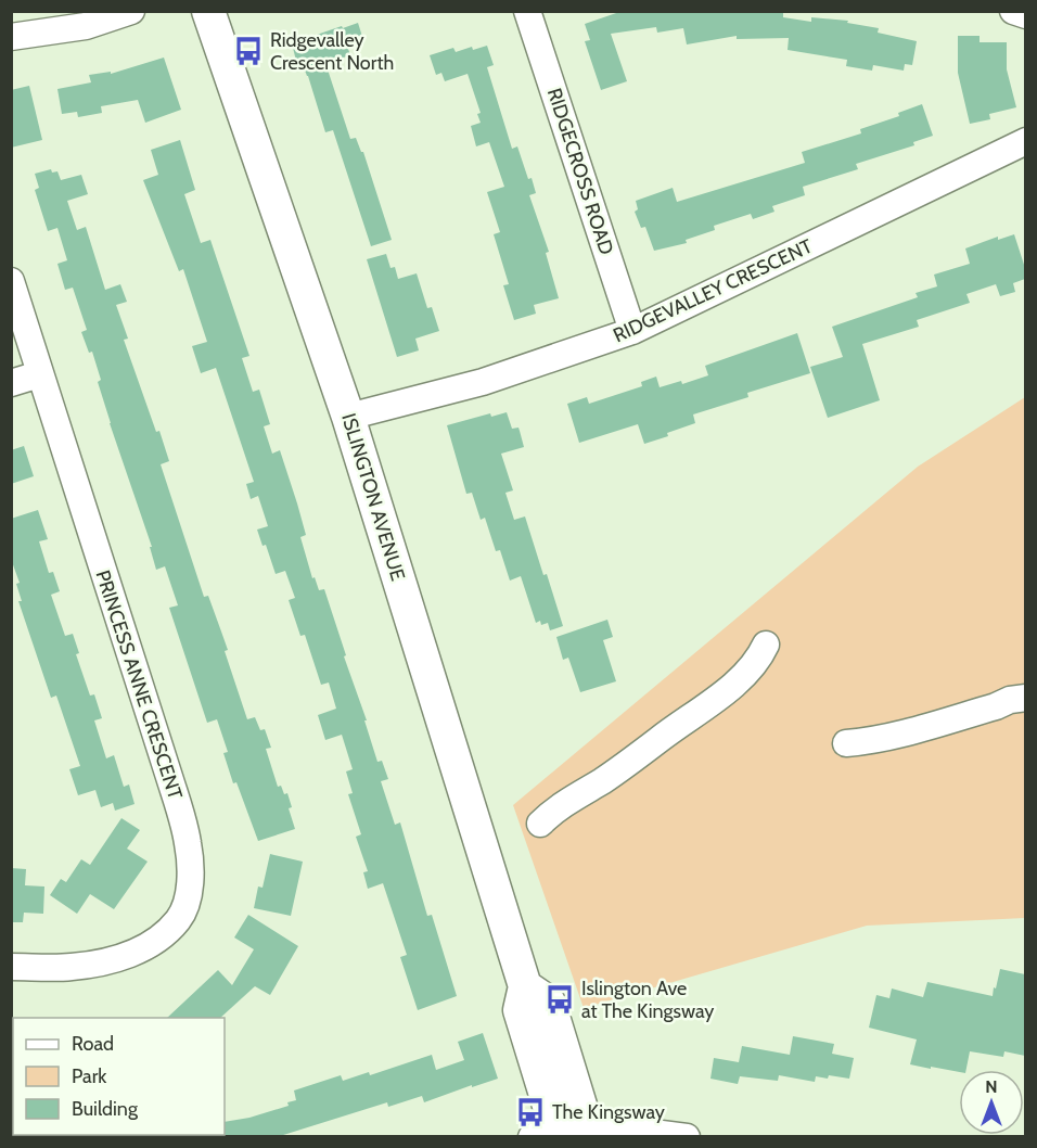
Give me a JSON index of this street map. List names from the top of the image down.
{
  "streets": {
    "main road": ["ISLINGTON AVENUE"],
    "street": ["RIDGECROSS ROAD", "RIDGEVALLEY CRESCENT", "PRINCESS ANNE CRESCENT"]
  },
  "crossings": [
    ["RIDGECROSS ROAD", "RIDGEVALLEY CRESCENT"],
    ["RIDGEVALLEY CRESCENT", "ISLINGTON AVENUE"]
  ],
  "places": {
    "bus stop": ["Ridgevalley Crescent North", "Islington Ave at The Kingsway", "The Kingsway"]
  },
  "legend": ["Road", "Park", "Building"],
  "north": "top"
}
